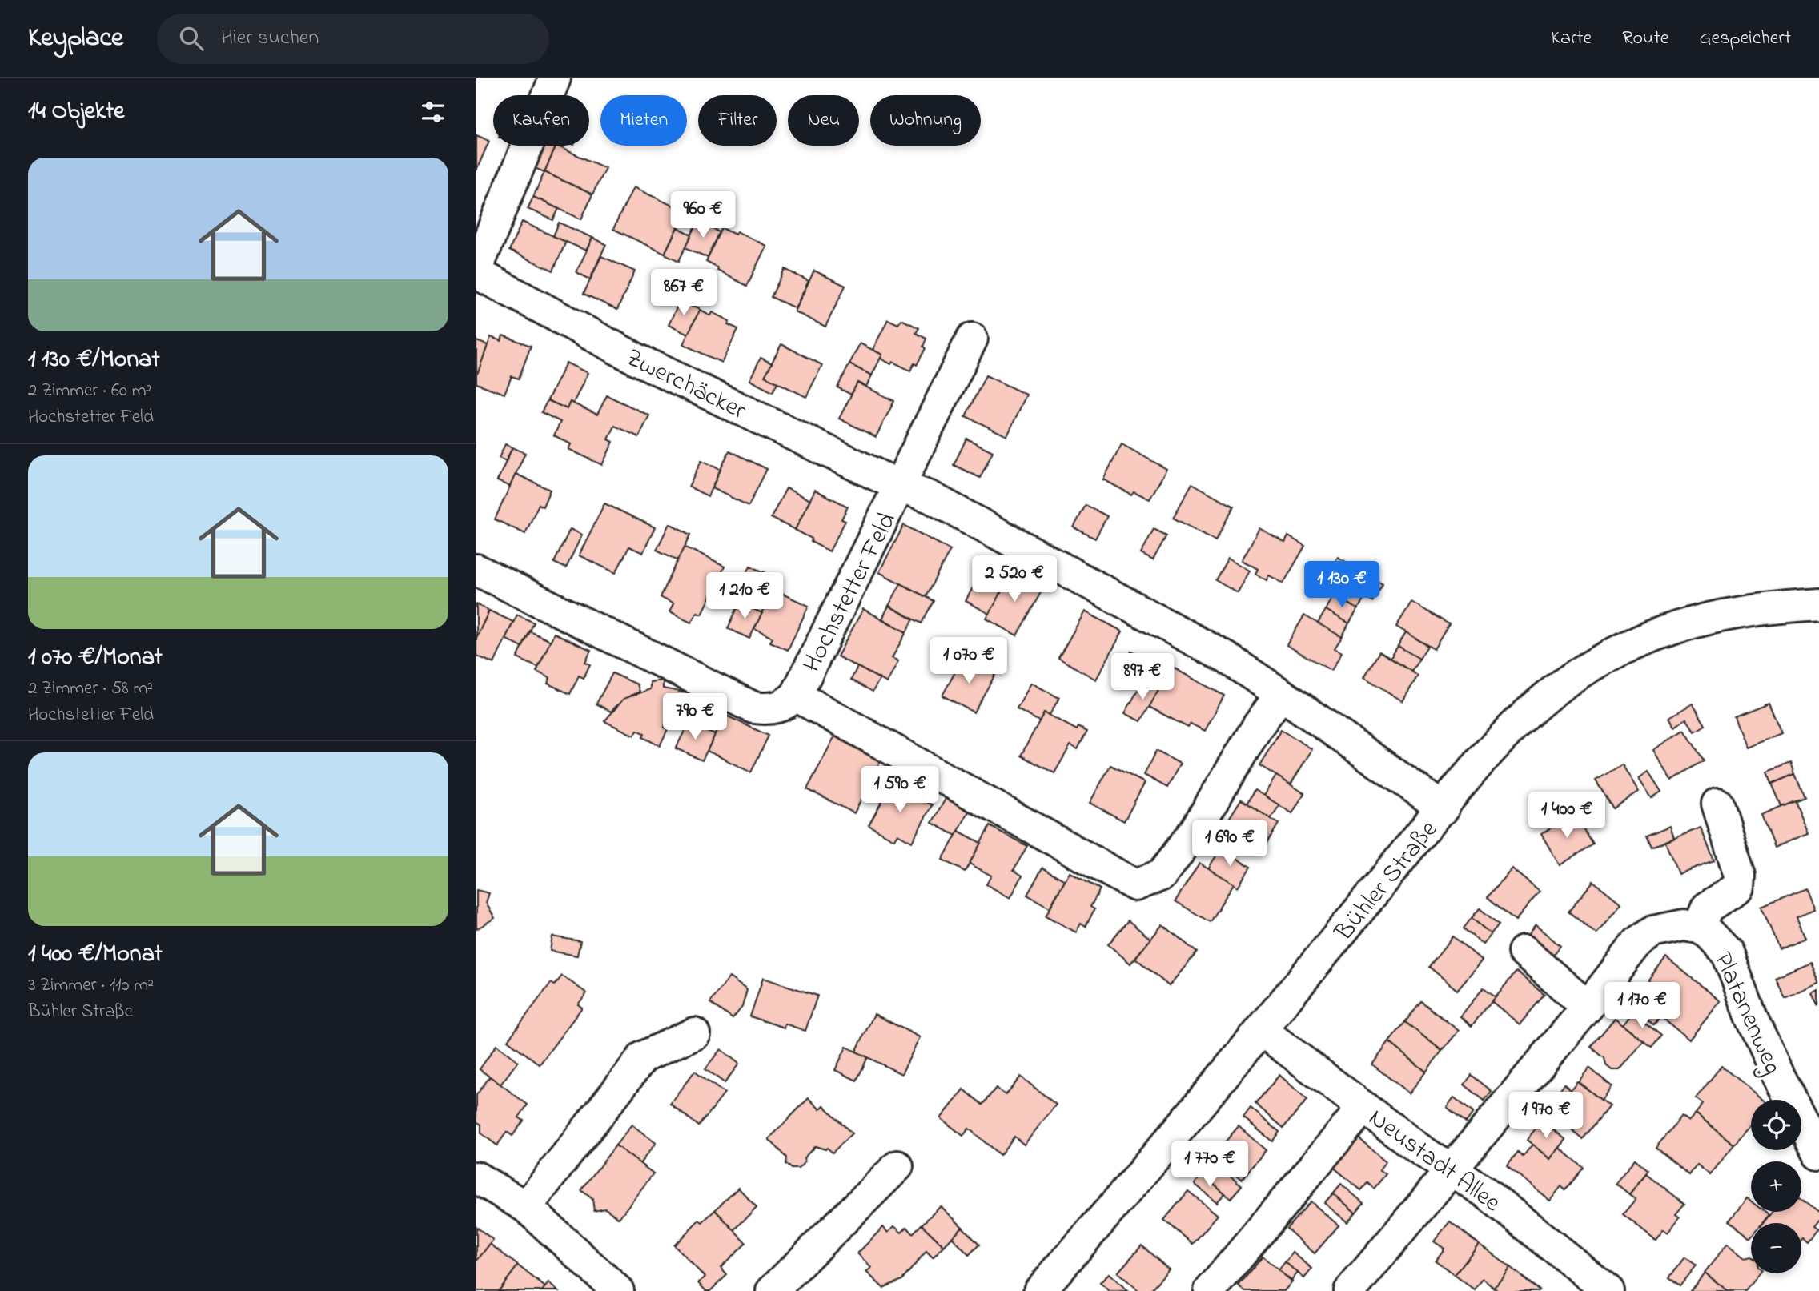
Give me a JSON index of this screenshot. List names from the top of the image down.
{
  "streets": {
    "street": [
      "Zwerchäcker",
      "Hochstetter Feld",
      "Bühler Straße",
      "Platanenweg",
      "Neustadt Allee"
    ]
  },
  "crossings": [
    ["Zwerchäcker", "Hochstetter Feld"],
    ["Bühler Straße", "Neustadt Allee"],
    ["Platanenweg", "Neustadt Allee"]
  ],
  "page": {
    "header": "Keyplace",
    "search": "Hier suchen",
    "nav": ["Karte", "Route", "Gespeichert"],
    "heading": "14 Objekte",
    "chip": [
      "Kaufen",
      "Mieten",
      "Filter",
      "Neu",
      "Wohnung"
    ],
    "list": [
      {
        "name": "1 130 €/Monat",
        "note": "2 Zimmer · 60 m² · Hochstetter Feld"
      },
      {
        "name": "1 070 €/Monat",
        "note": "2 Zimmer · 58 m² · Hochstetter Feld"
      },
      {
        "name": "1 400 €/Monat",
        "note": "3 Zimmer · 110 m² · Bühler Straße"
      }
    ],
    "price": [
      "960 €",
      "867 €",
      "2 520 €",
      "1 130 €",
      "1 210 €",
      "1 070 €",
      "897 €",
      "790 €",
      "1 590 €",
      "1 400 €",
      "1 690 €",
      "1 170 €",
      "1 970 €",
      "1 770 €"
    ],
    "map_buttons": ["+", "−"]
  }
}
